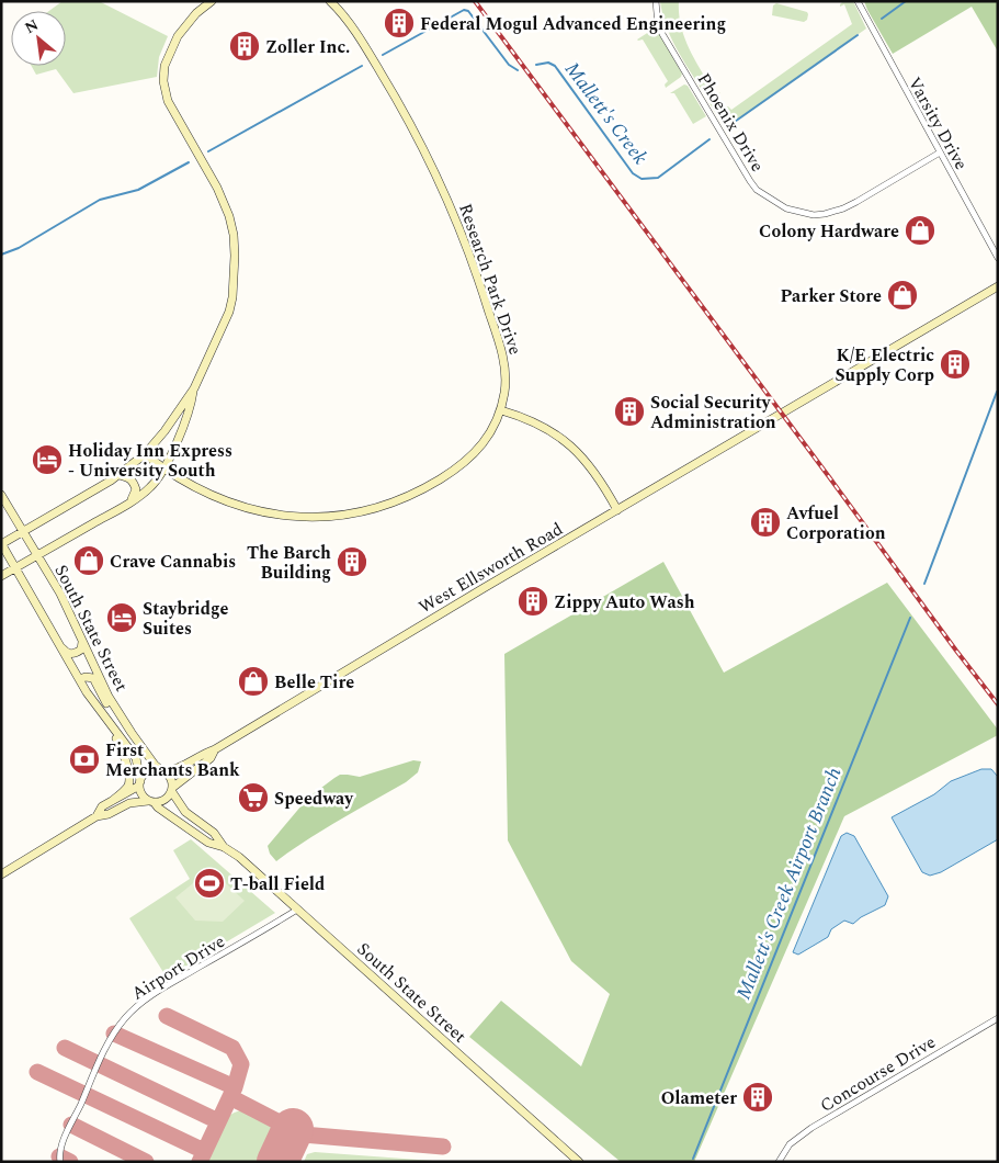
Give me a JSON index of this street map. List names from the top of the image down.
{
  "streets": {
    "main road": ["Research Park Drive", "West Ellsworth Road", "South State Street"],
    "street": [
      "Phoenix Drive",
      "Varsity Drive",
      "Airport Drive",
      "Concourse Drive"
    ]
  },
  "crossings": [
    ["Phoenix Drive", "Varsity Drive"],
    ["West Ellsworth Road", "South State Street"],
    ["South State Street", "Airport Drive"]
  ],
  "water": ["Mallett's Creek", "Mallett's Creek Airport Branch"],
  "places": {
    "building": [
      "Federal Mogul Advanced Engineering",
      "Zoller Inc.",
      "K/E Electric Supply Corp",
      "Social Security Administration",
      "Avfuel Corporation",
      "The Barch Building",
      "Zippy Auto Wash",
      "Olameter"
    ],
    "shop": [
      "Colony Hardware",
      "Parker Store",
      "Crave Cannabis",
      "Belle Tire"
    ],
    "hotel": ["Holiday Inn Express - University South", "Staybridge Suites"],
    "bank": ["First Merchants Bank"],
    "supermarket": ["Speedway"],
    "sports": ["T-ball Field"]
  },
  "north": "top left"
}
